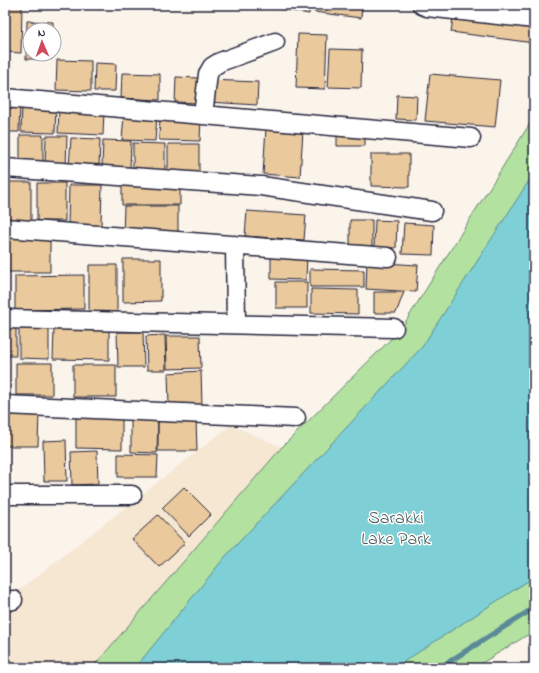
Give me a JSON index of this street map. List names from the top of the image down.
{
  "parks": ["Sarakki Lake Park"],
  "north": "top"
}
